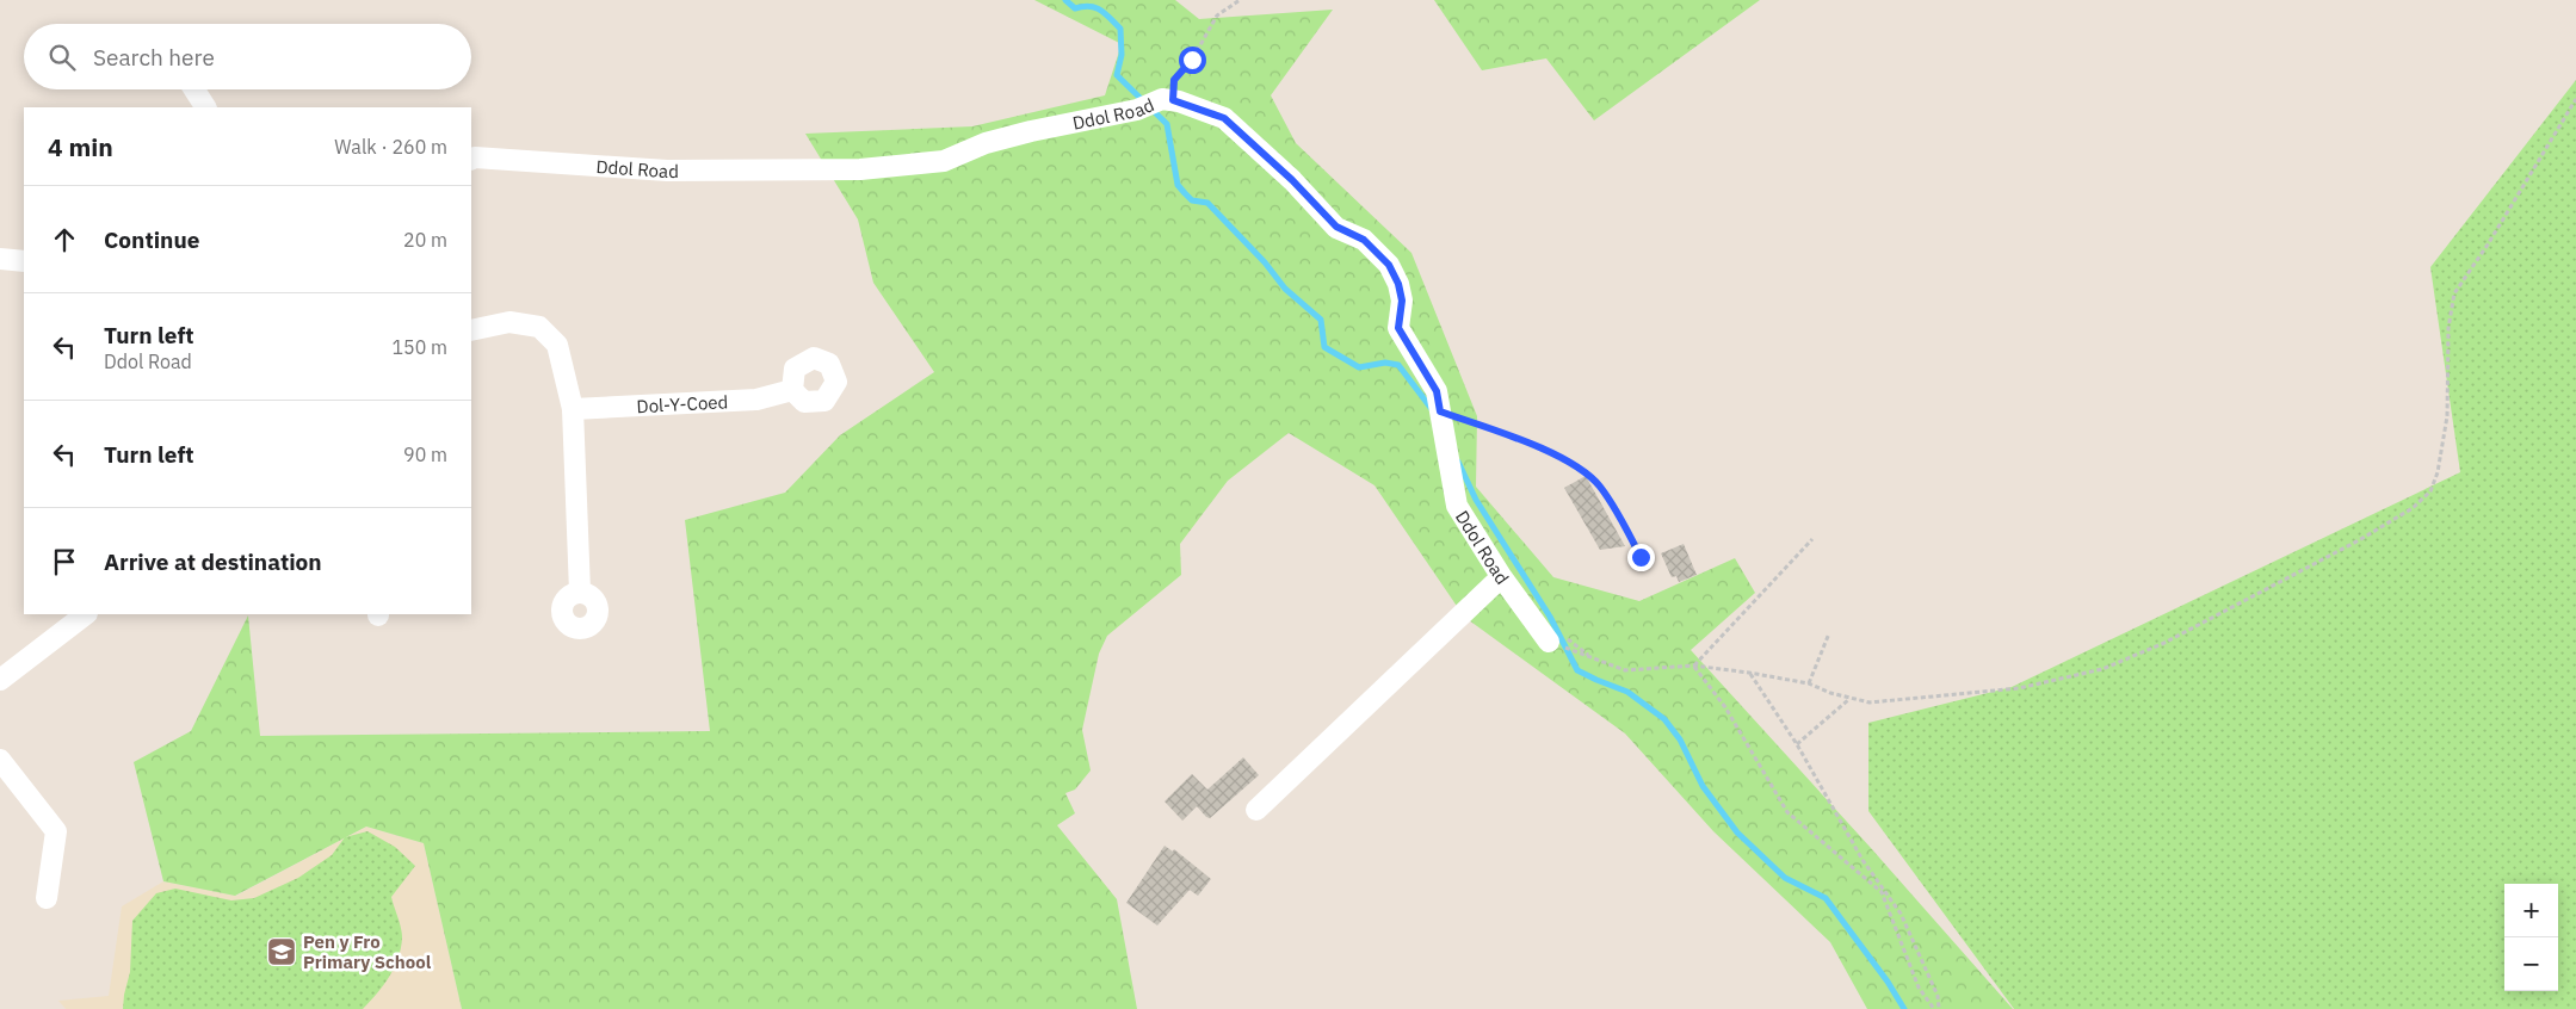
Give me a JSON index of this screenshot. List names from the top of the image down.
{
  "streets": {
    "street": ["Ddol Road", "Dol-Y-Coed"]
  },
  "places": {
    "school or university": ["Pen y Fro Primary School"]
  },
  "page": {
    "search": "Search here",
    "heading": ["4 min", "Walk · 260 m"],
    "list": [
      ["Continue", "20 m"],
      ["Turn left", "Ddol Road", "150 m"],
      ["Turn left", "90 m"],
      "Arrive at destination"
    ],
    "map_buttons": ["+", "−"]
  }
}
